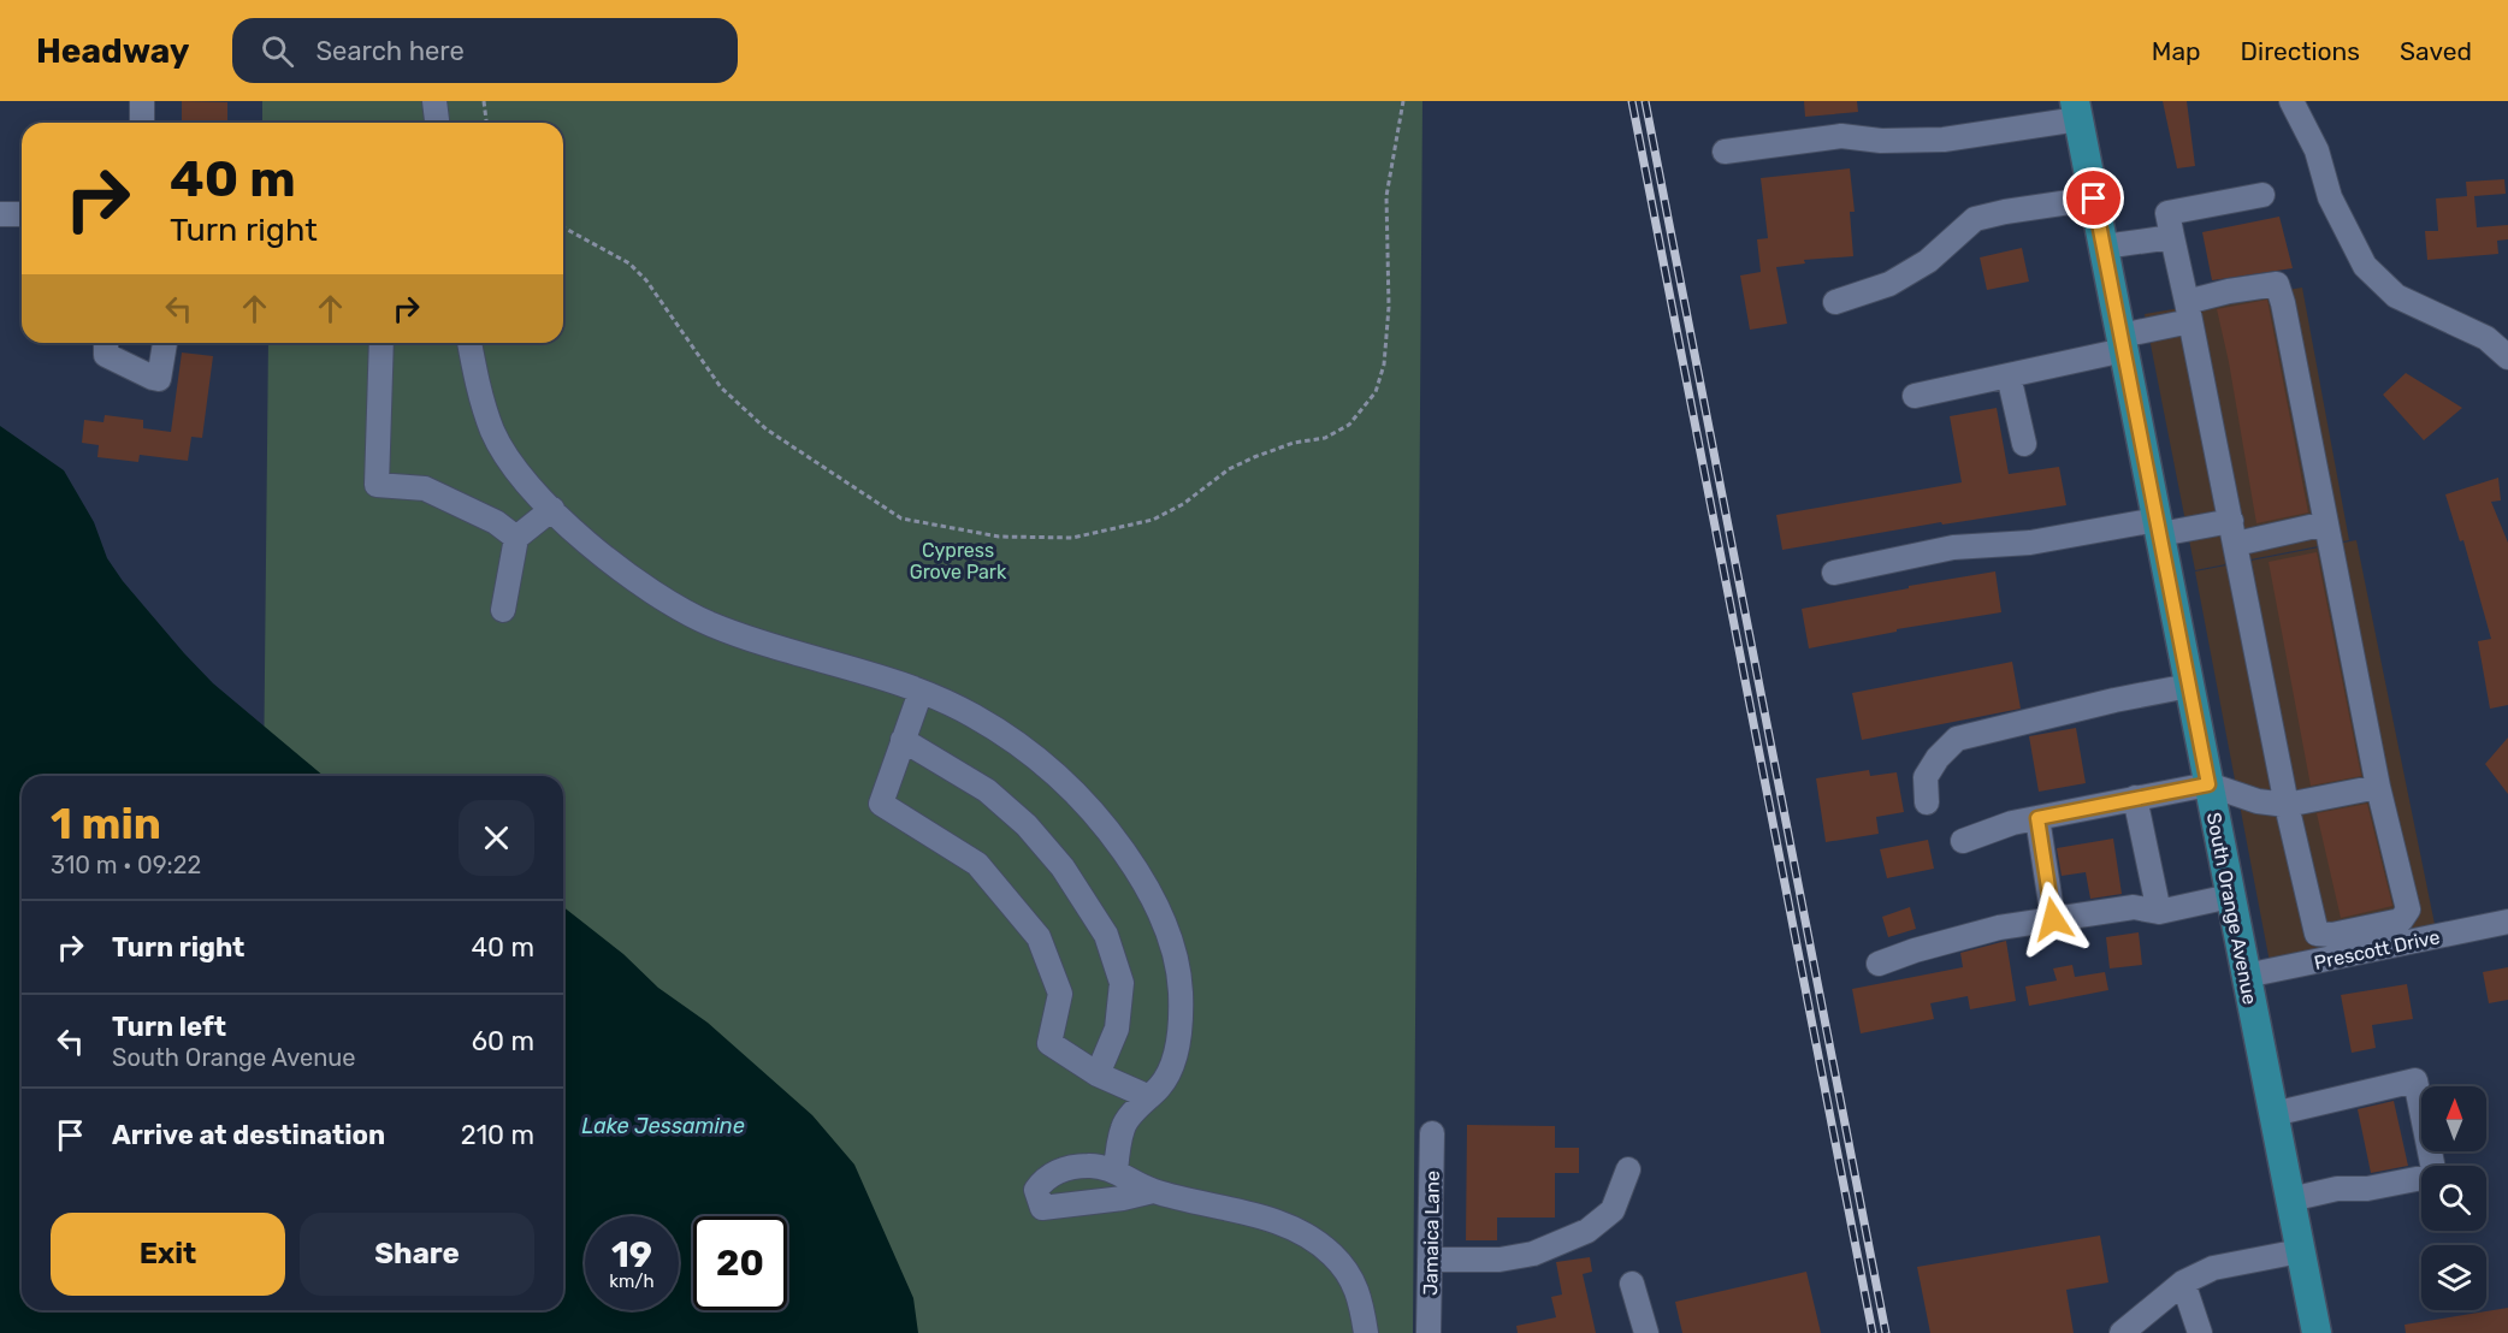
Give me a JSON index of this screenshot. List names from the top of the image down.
{
  "streets": {
    "main road": ["South Orange Avenue"],
    "street": ["Prescott Drive", "Jamaica Lane"]
  },
  "crossings": [
    ["South Orange Avenue", "Prescott Drive"]
  ],
  "water": ["Lake Jessamine"],
  "parks": ["Cypress Grove Park"],
  "north": "top",
  "page": {
    "header": "Headway",
    "search": "Search here",
    "nav": ["Map", "Directions", "Saved"],
    "turn": ["40 m", "Turn right"],
    "heading": ["1 min", "310 m · 09:22"],
    "list": [
      {
        "name": "Turn right",
        "value": "40 m"
      },
      {
        "name": "Turn left",
        "note": "South Orange Avenue",
        "value": "60 m"
      },
      {
        "name": "Arrive at destination",
        "value": "210 m"
      }
    ],
    "buttons": ["Exit", "Share"],
    "speed": "19 km/h",
    "limit": "20"
  }
}
